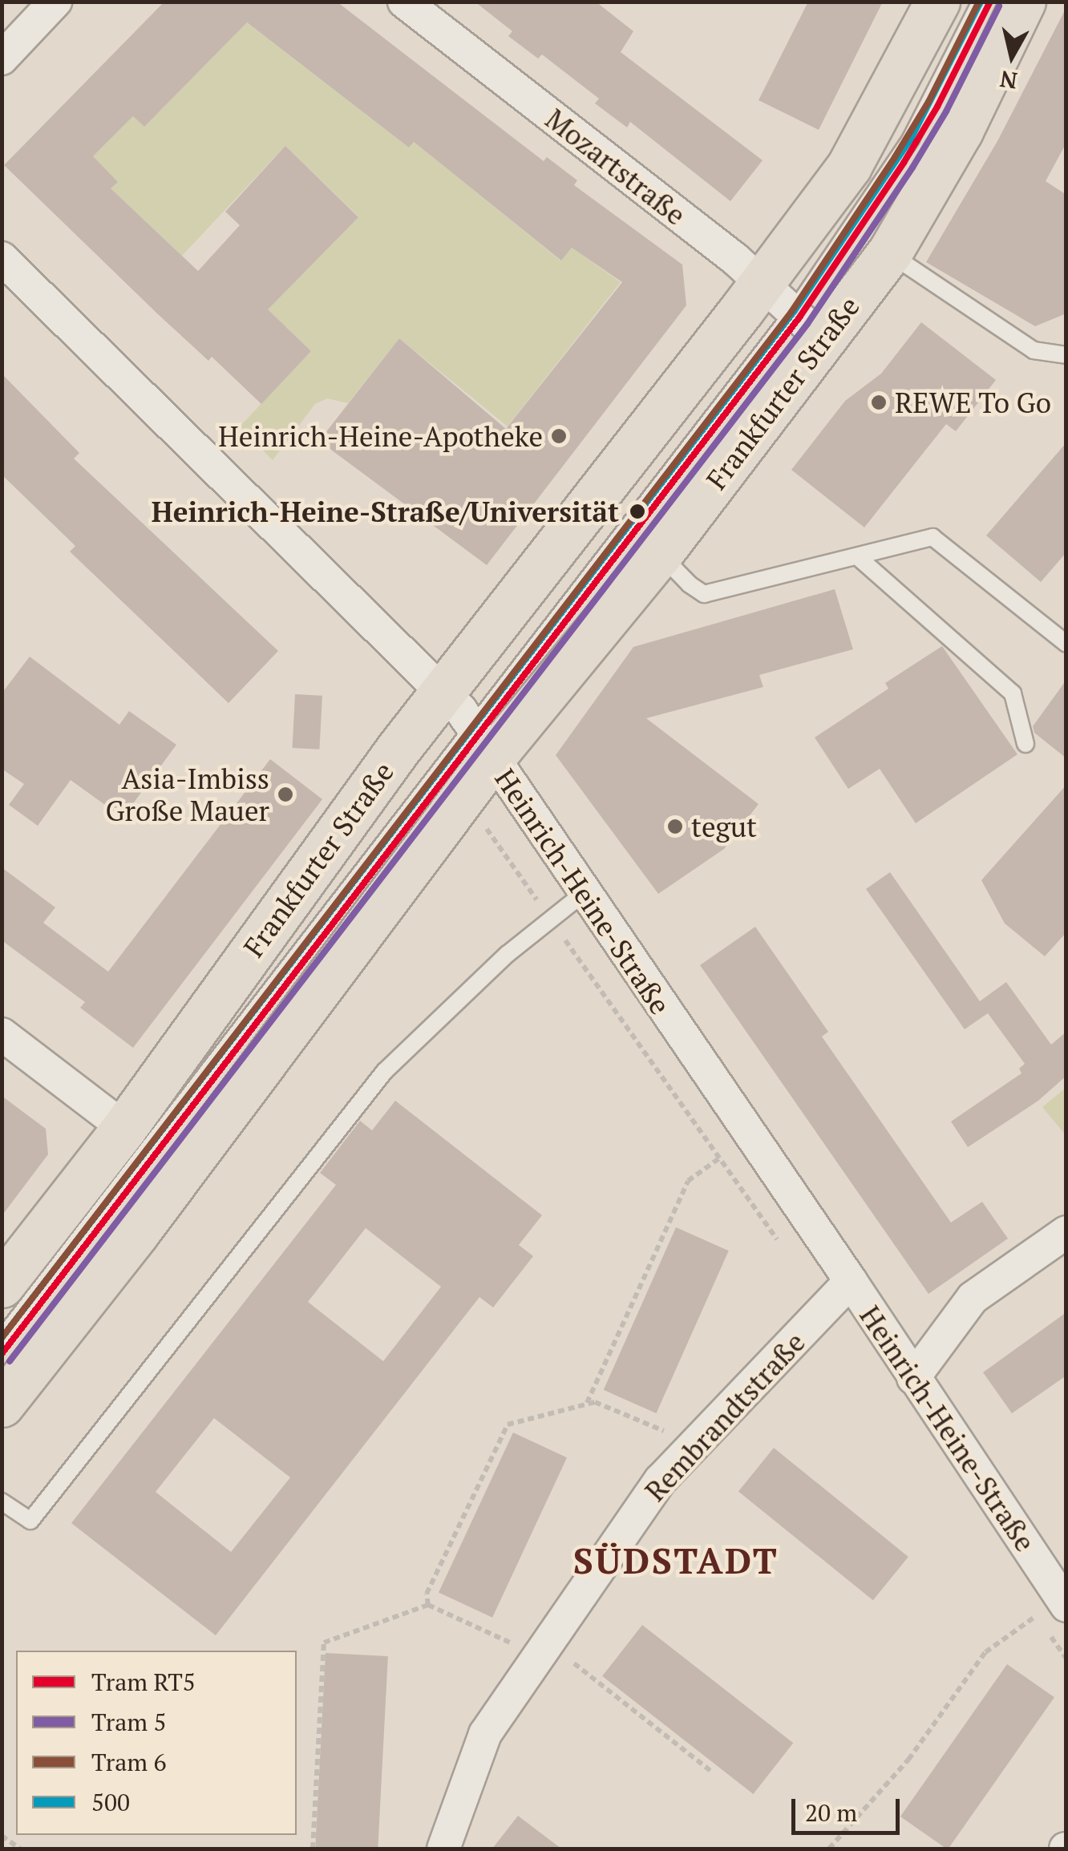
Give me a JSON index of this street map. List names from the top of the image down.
{
  "streets": {
    "main road": ["Frankfurter Straße"],
    "street": ["Mozartstraße", "Heinrich-Heine-Straße", "Rembrandtstraße"]
  },
  "crossings": [
    ["Mozartstraße", "Frankfurter Straße"],
    ["Frankfurter Straße", "Heinrich-Heine-Straße"],
    ["Heinrich-Heine-Straße", "Rembrandtstraße"]
  ],
  "districts": ["SÜDSTADT"],
  "places": [
    "REWE To Go",
    "Heinrich-Heine-Apotheke",
    "Heinrich-Heine-Straße/Universität",
    "Asia-Imbiss Große Mauer",
    "tegut"
  ],
  "lines": [
    "tram line RT5",
    "tram line 6",
    "transit line 500",
    "tram line 5"
  ],
  "legend": [
    "Tram RT5",
    "Tram 5",
    "Tram 6",
    "500"
  ],
  "scale_bar": "20 m",
  "north": "bottom"
}
